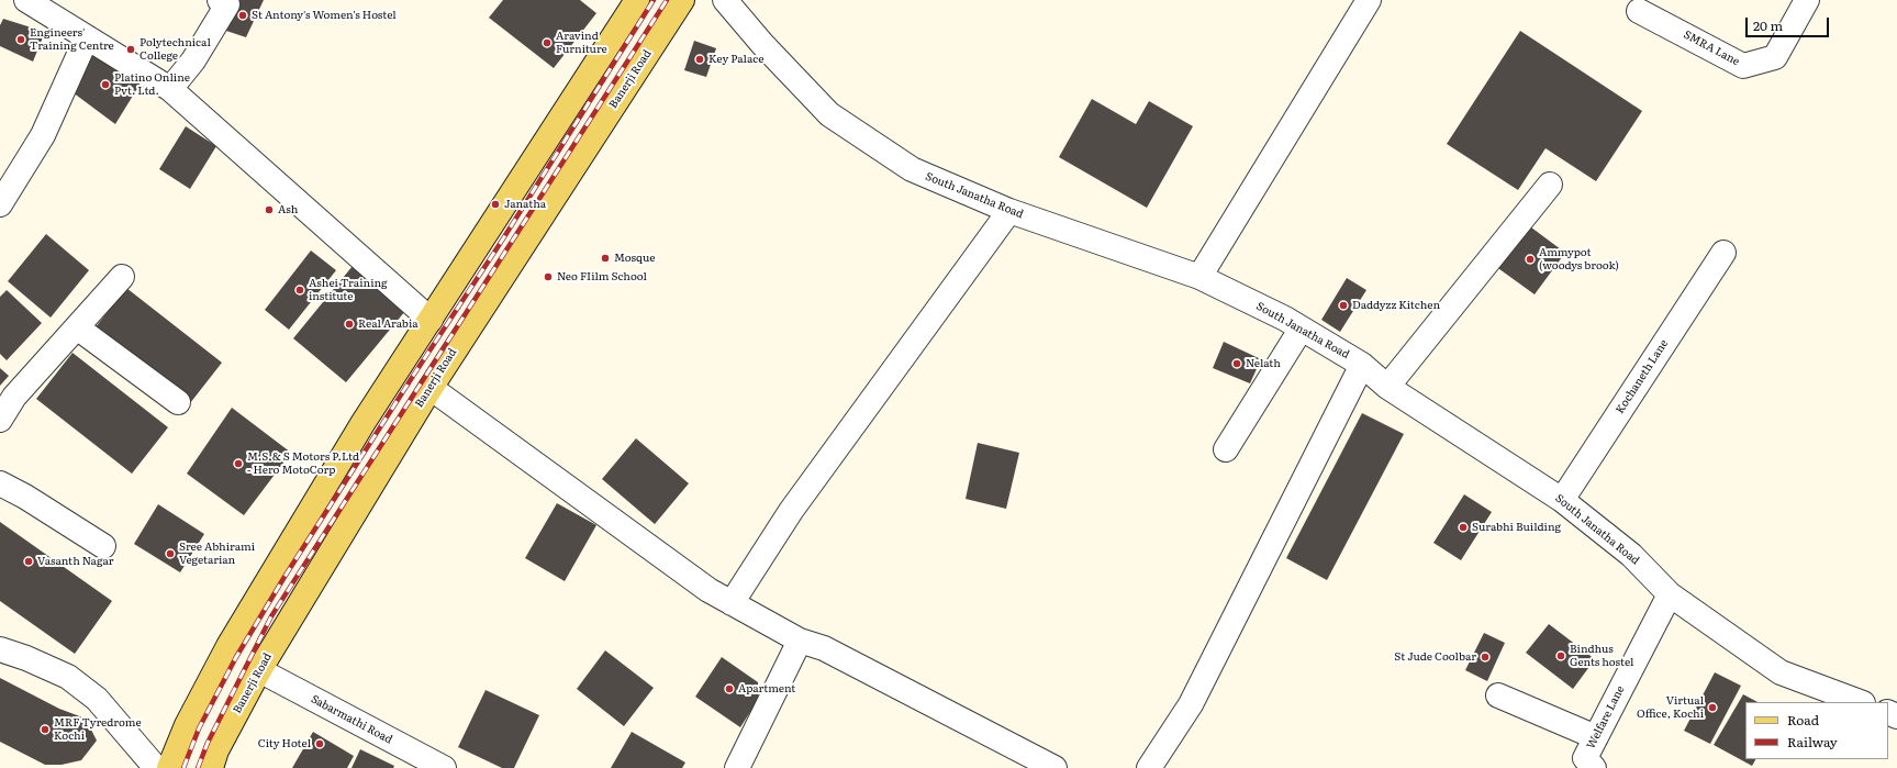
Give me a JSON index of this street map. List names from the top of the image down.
{
  "streets": {
    "main road": ["Banerji Road"],
    "street": [
      "SMRA Lane",
      "South Janatha Road",
      "Kochaneth Lane",
      "Welfare Lane",
      "Sabarmathi Road"
    ]
  },
  "crossings": [
    ["Banerji Road", "Sabarmathi Road"],
    ["South Janatha Road", "Kochaneth Lane"],
    ["South Janatha Road", "Welfare Lane"]
  ],
  "places": [
    "St Antony's Women's Hostel",
    "Engineers' Training Centre",
    "Aravind Furniture",
    "Polytechnical College",
    "Key Palace",
    "Platino Online Pvt. Ltd.",
    "Janatha",
    "Ash",
    "Mosque",
    "Ammypot (woodys brook)",
    "Neo FIilm School",
    "Ashei Training institute",
    "Daddyzz Kitchen",
    "Real Arabia",
    "Nelath",
    "M.S.& S Motors P.Ltd - Hero MotoCorp",
    "Surabhi Building",
    "Sree Abhirami Vegetarian",
    "Vasanth Nagar",
    "Bindhus Gents hostel",
    "St Jude Coolbar",
    "Apartment",
    "Virtual Office, Kochi",
    "MRF Tyredrome Kochi",
    "City Hotel"
  ],
  "legend": ["Road", "Railway"],
  "scale_bar": "20 m"
}
